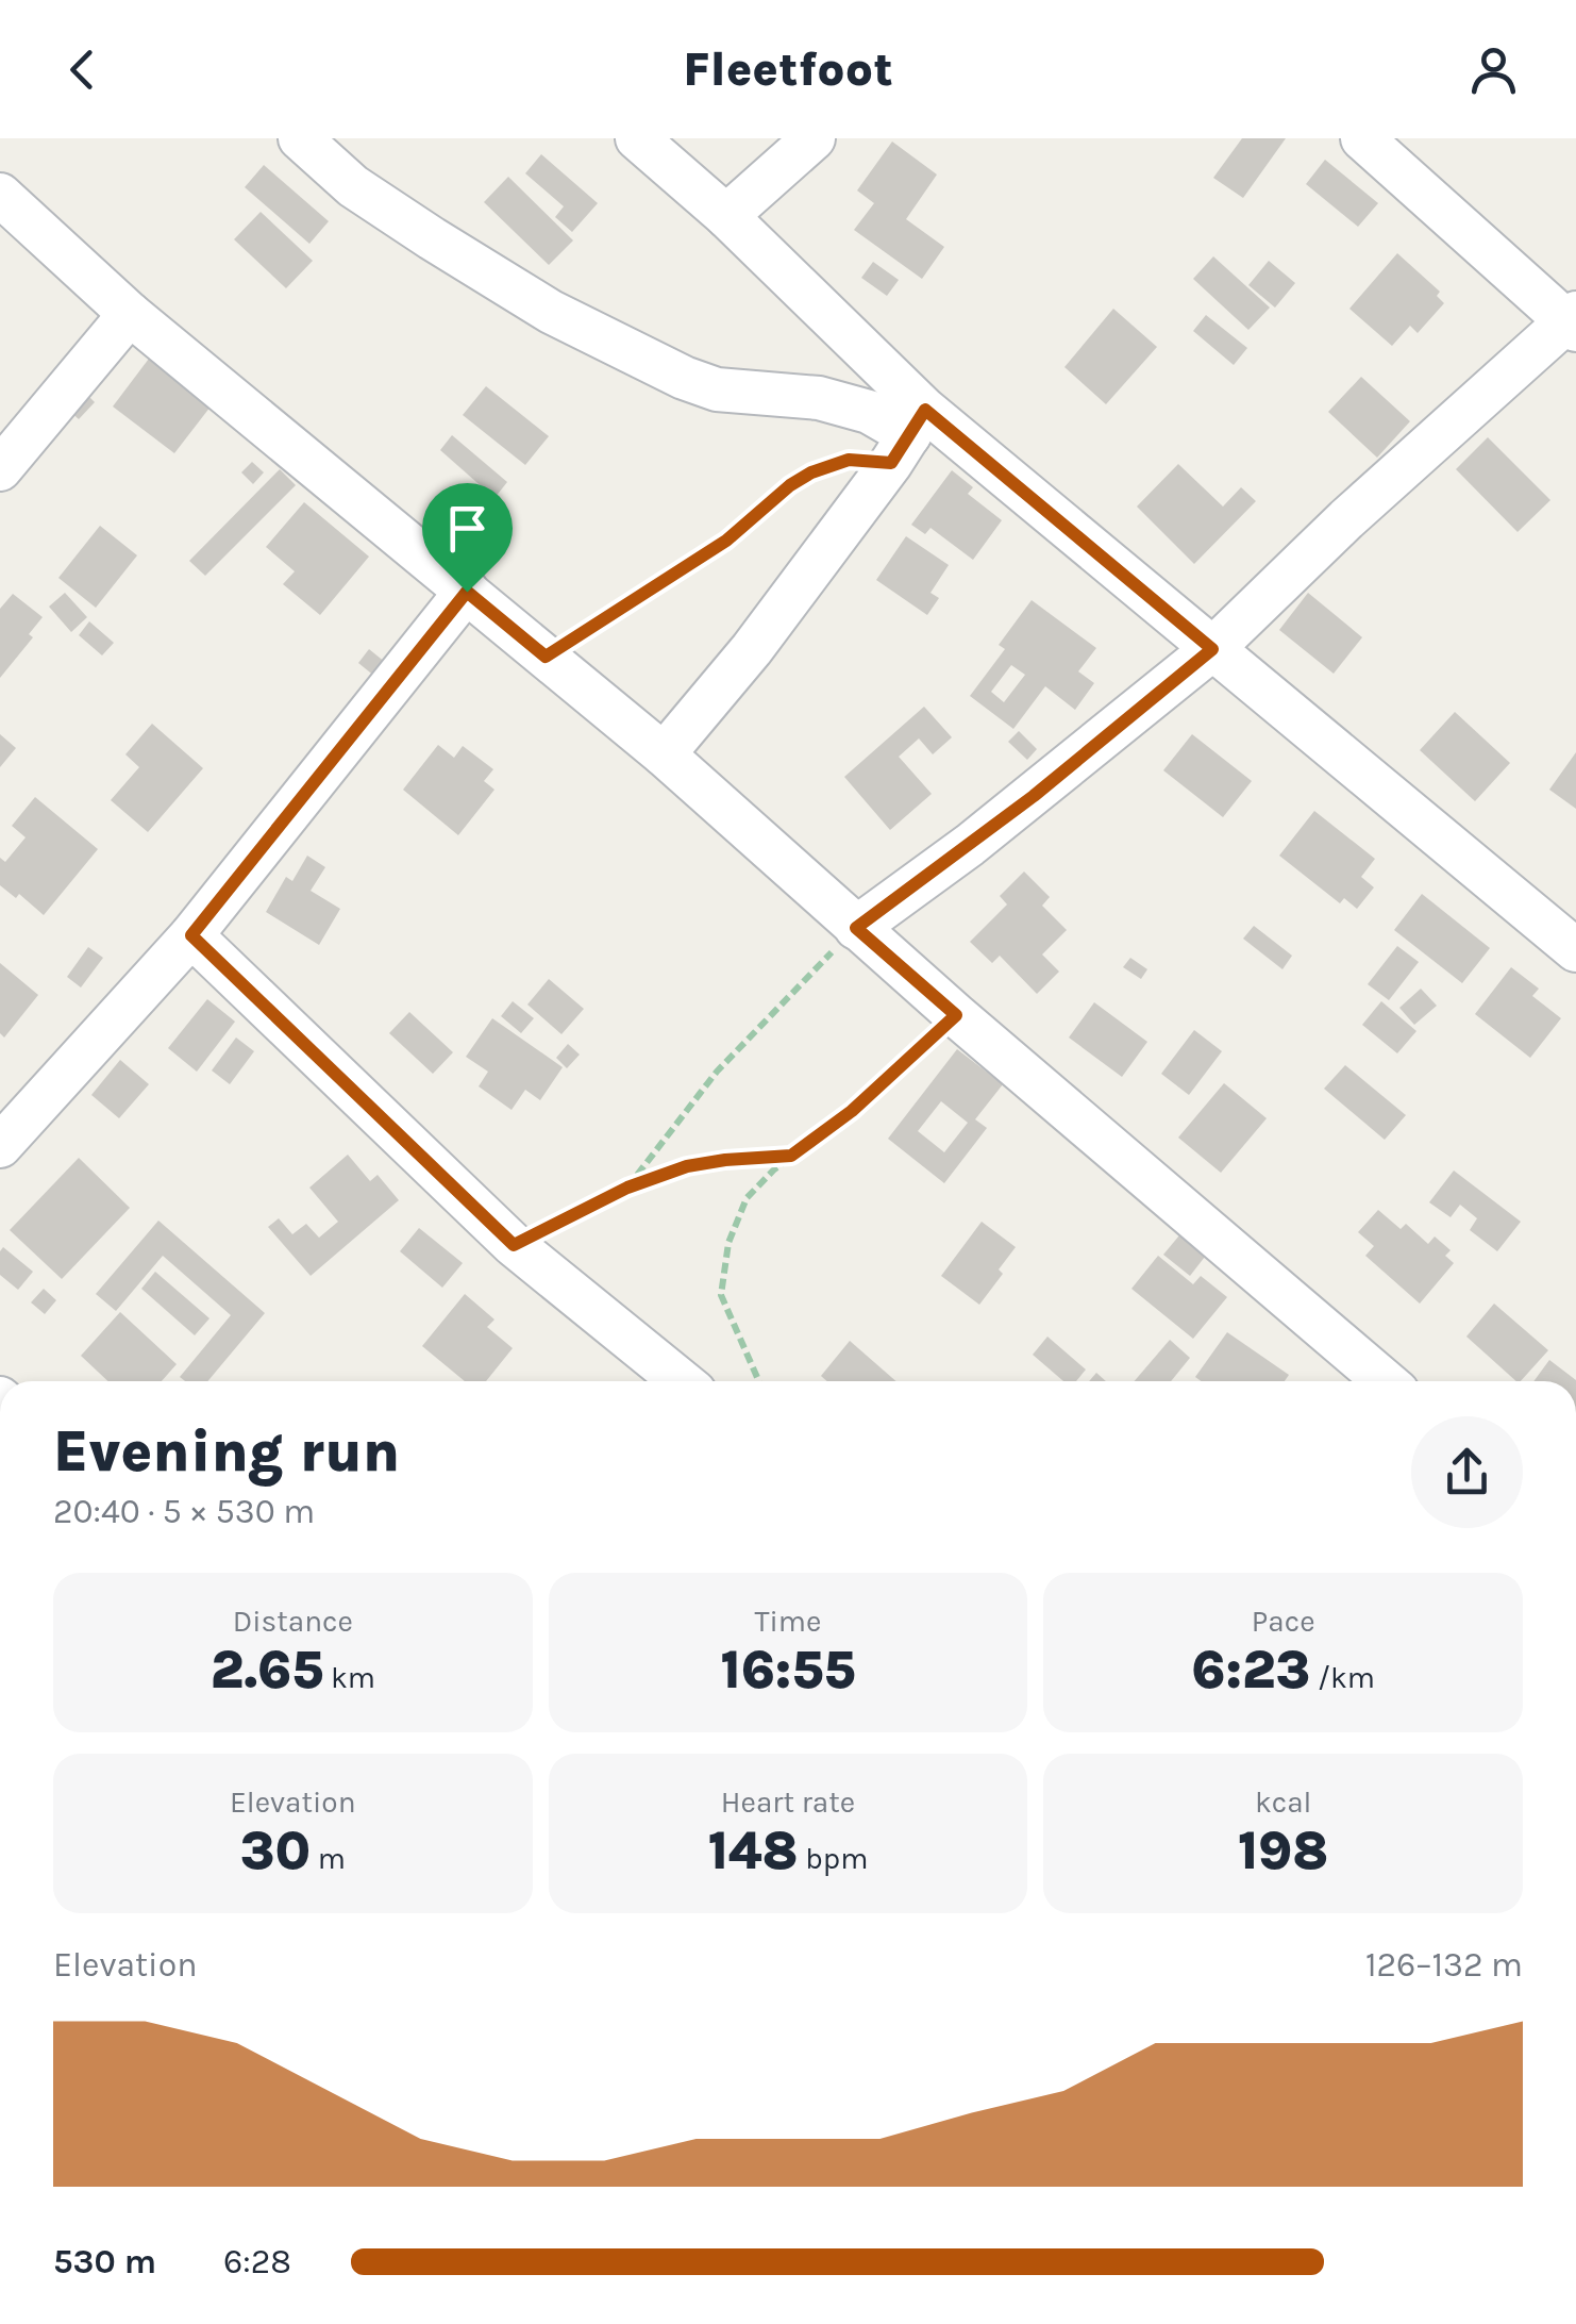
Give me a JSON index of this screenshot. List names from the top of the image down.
{
  "page": {
    "header": "Fleetfoot",
    "heading": ["Evening run", "20:40 · 5 × 530 m"],
    "stats": [
      ["Distance", "2.65 km"],
      ["Time", "16:55"],
      ["Pace", "6:23 /km"],
      ["Elevation", "30 m"],
      ["Heart rate", "148 bpm"],
      ["kcal", "198"]
    ],
    "chart": ["Elevation", "126–132 m"],
    "list": [
      {
        "name": "530 m",
        "note": "6:28"
      }
    ]
  }
}
